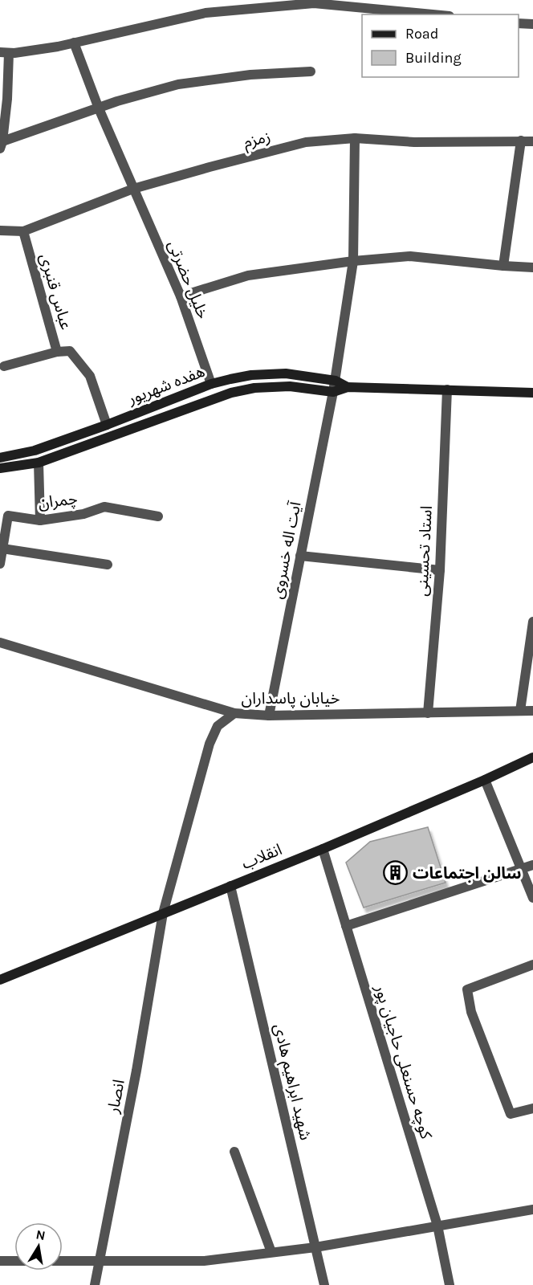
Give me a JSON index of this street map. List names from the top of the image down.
{
  "streets": {
    "main road": ["هفده شهریور", "انقلاب"],
    "street": [
      "زمزم",
      "خلیل حضرتی",
      "عباس قنبری",
      "چمران",
      "آیت اله خسروی",
      "استاد تحسینی",
      "خیابان پاسداران",
      "کوچه حسنعلی حاجیان پور",
      "شهید ابراهیم هادی",
      "انصار"
    ]
  },
  "crossings": [
    ["زمزم", "خلیل حضرتی"],
    ["زمزم", "عباس قنبری"],
    ["زمزم", "آیت اله خسروی"],
    ["خلیل حضرتی", "هفده شهریور"],
    ["عباس قنبری", "هفده شهریور"],
    ["هفده شهریور", "آیت اله خسروی"],
    ["هفده شهریور", "استاد تحسینی"],
    ["آیت اله خسروی", "خیابان پاسداران"],
    ["استاد تحسینی", "خیابان پاسداران"],
    ["انقلاب", "کوچه حسنعلی حاجیان پور"],
    ["انقلاب", "شهید ابراهیم هادی"],
    ["انقلاب", "انصار"]
  ],
  "places": {
    "building": ["سالن اجتماعات"]
  },
  "legend": ["Road", "Building"],
  "north": "top"
}
